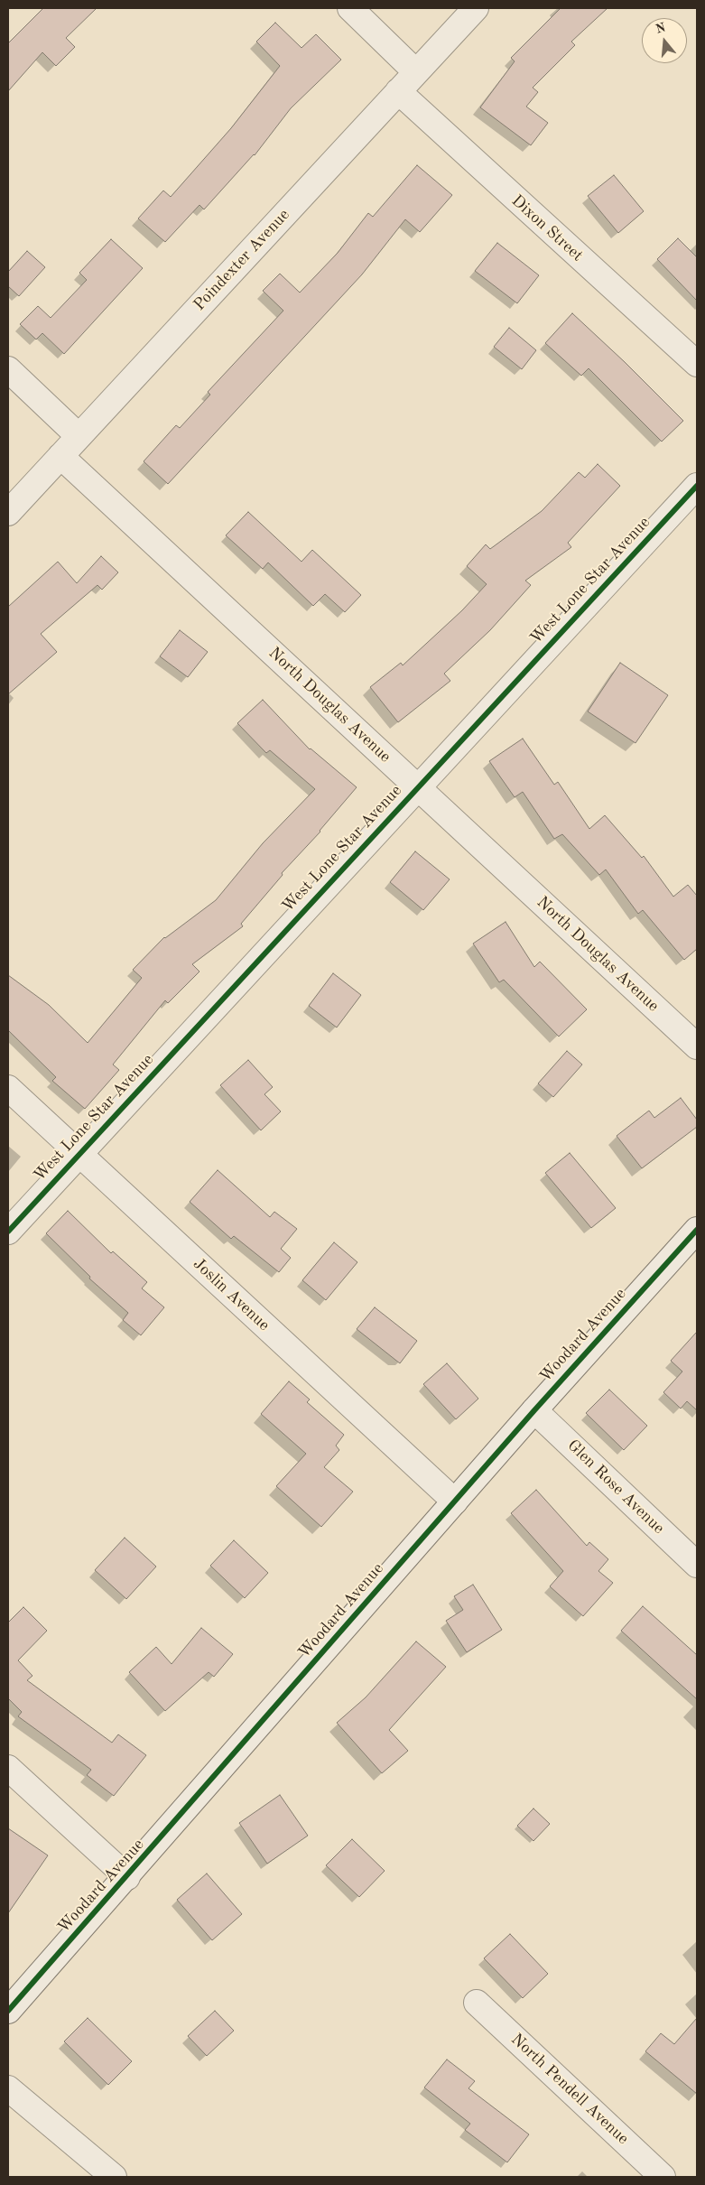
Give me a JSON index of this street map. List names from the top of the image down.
{
  "streets": {
    "street": [
      "Dixon Street",
      "Poindexter Avenue",
      "West Lone Star Avenue",
      "North Douglas Avenue",
      "Joslin Avenue",
      "Woodard Avenue",
      "Glen Rose Avenue",
      "North Pendell Avenue"
    ]
  },
  "crossings": [
    ["Dixon Street", "Poindexter Avenue"],
    ["Poindexter Avenue", "North Douglas Avenue"],
    ["West Lone Star Avenue", "North Douglas Avenue"],
    ["West Lone Star Avenue", "Joslin Avenue"],
    ["Joslin Avenue", "Woodard Avenue"],
    ["Woodard Avenue", "Glen Rose Avenue"]
  ],
  "north": "top"
}
